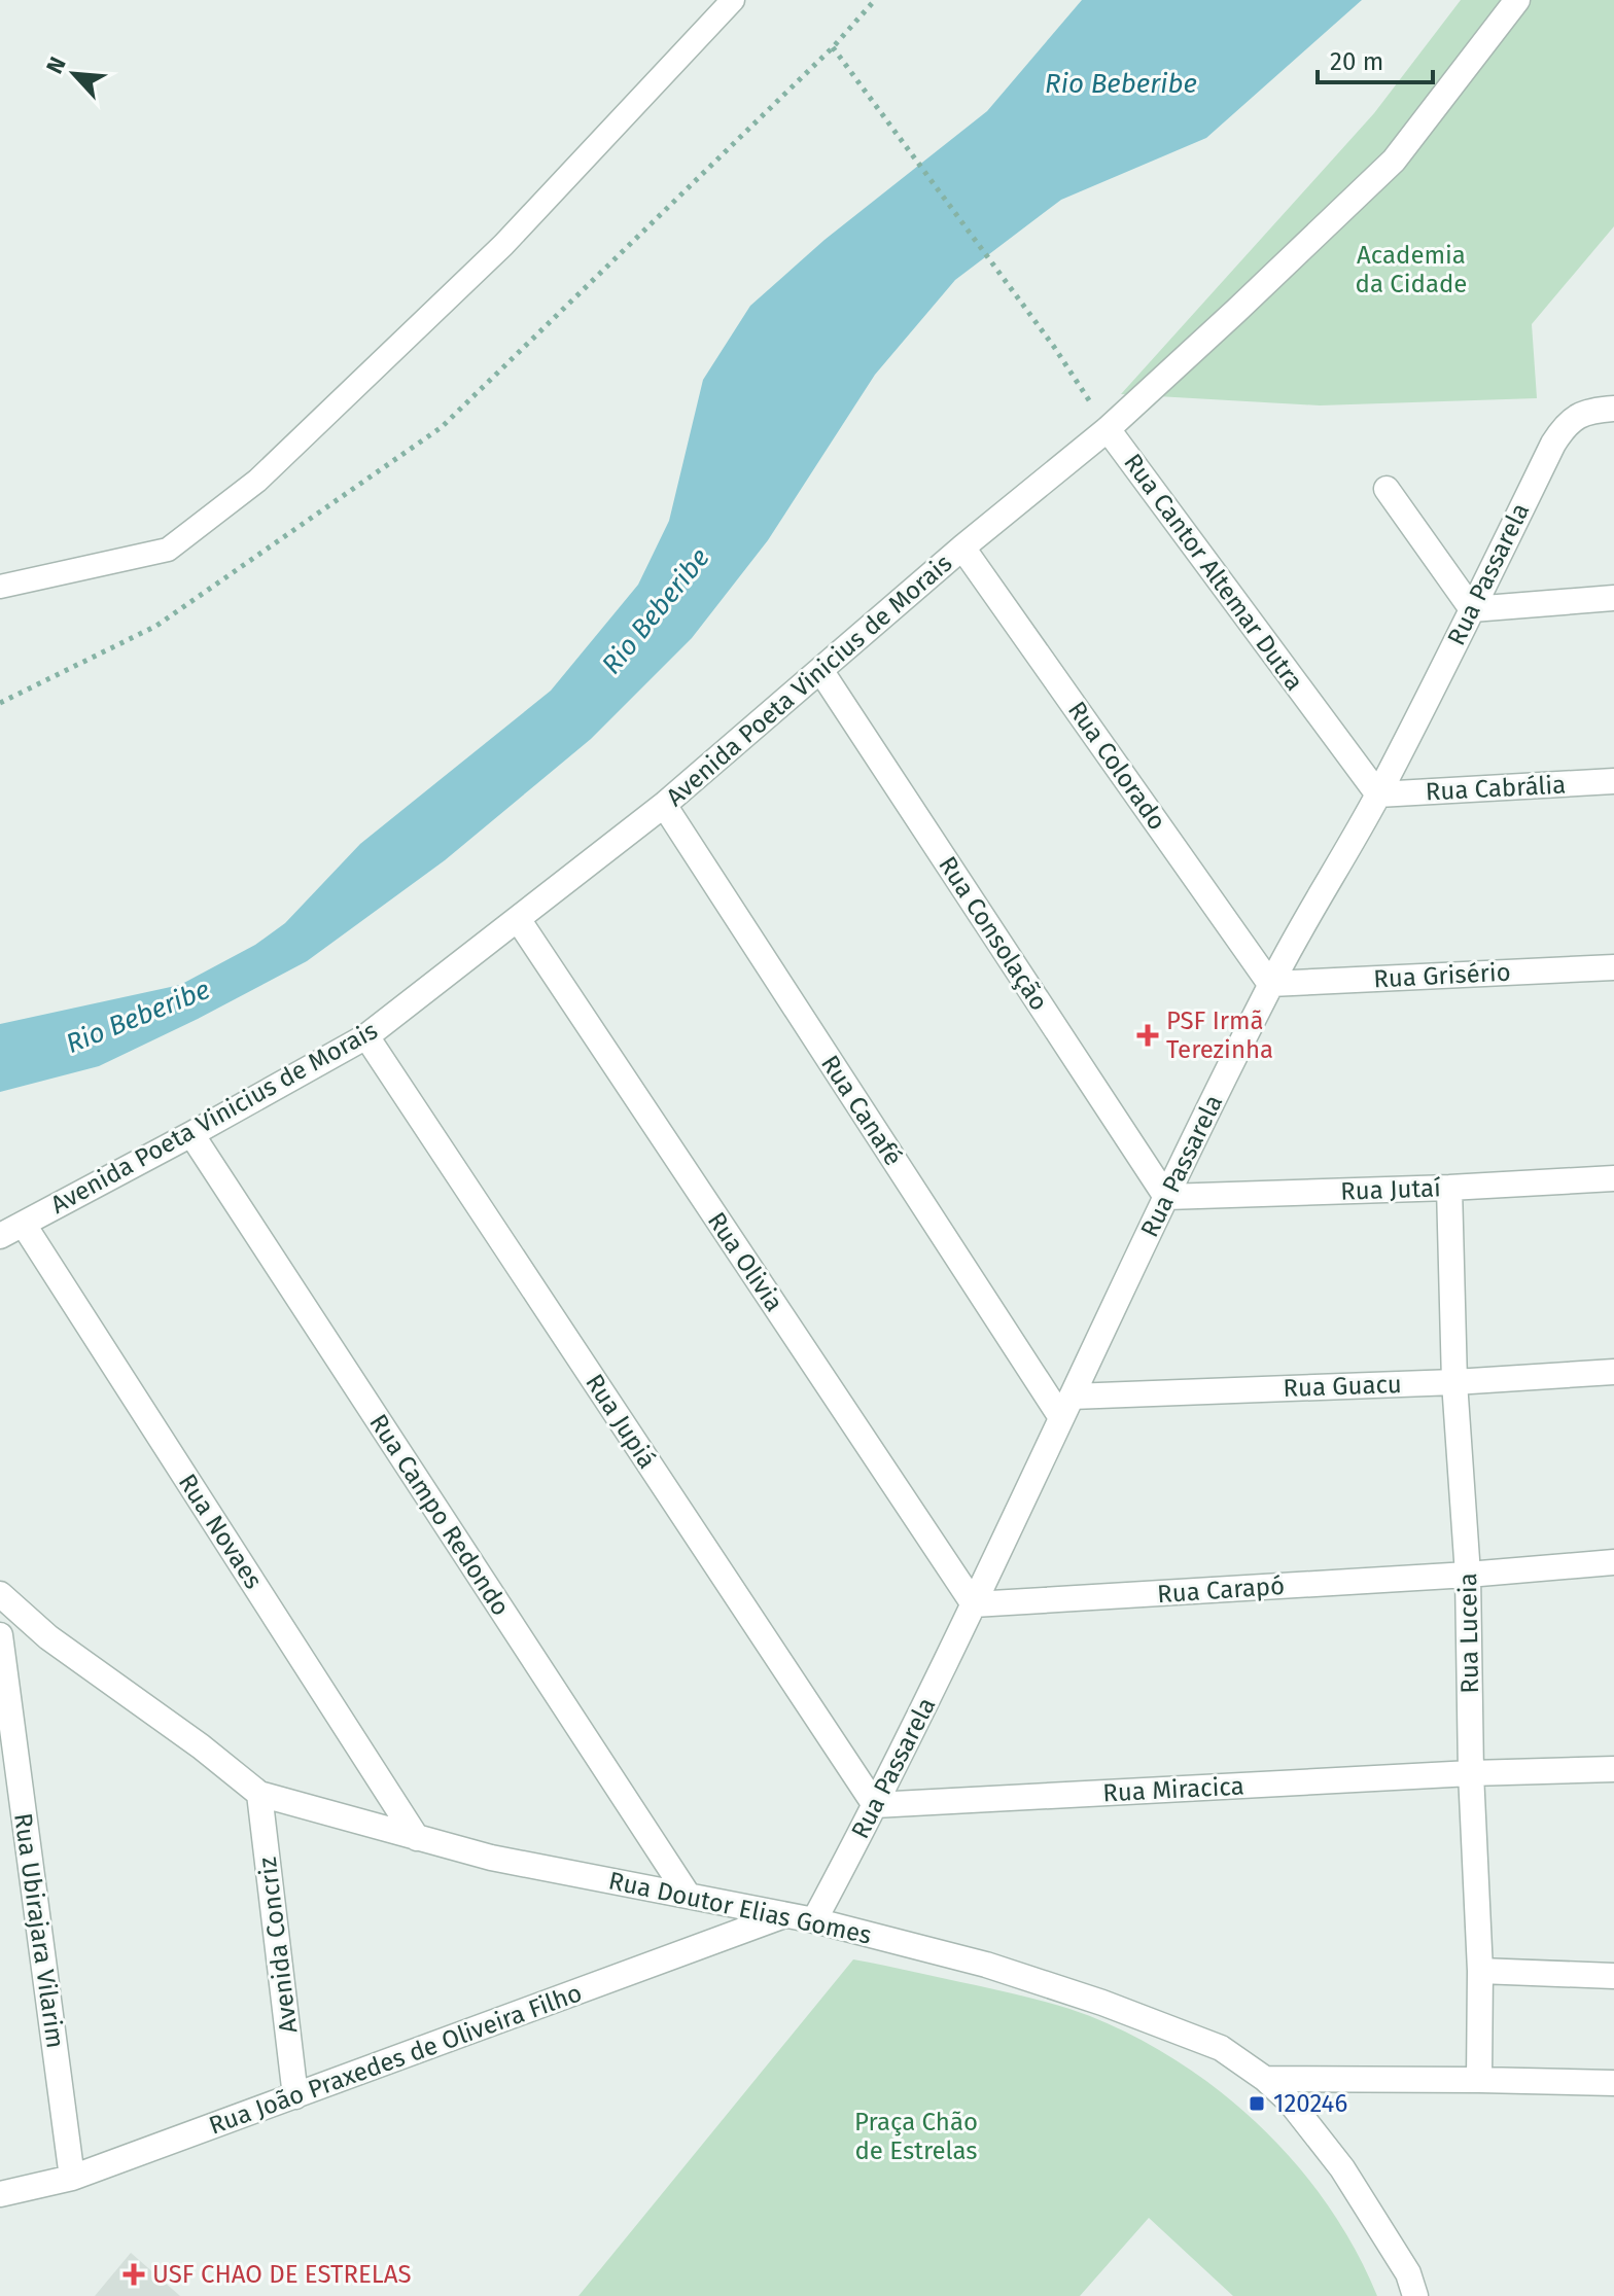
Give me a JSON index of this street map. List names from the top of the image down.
{
  "streets": {
    "street": [
      "Rua Cantor Altemar Dutra",
      "Rua Passarela",
      "Avenida Poeta Vinicius de Morais",
      "Rua Colorado",
      "Rua Cabrália",
      "Rua Consolação",
      "Rua Grisério",
      "Rua Canafé",
      "Rua Jutaí",
      "Rua Olivia",
      "Rua Guacu",
      "Rua Jupiá",
      "Rua Campo Redondo",
      "Rua Novaes",
      "Rua Carapó",
      "Rua Luceia",
      "Rua Miracica",
      "Rua Doutor Elias Gomes",
      "Rua Ubirajara Vilarim",
      "Avenida Concriz",
      "Rua João Praxedes de Oliveira Filho"
    ]
  },
  "crossings": [
    ["Rua Cantor Altemar Dutra", "Rua Passarela"],
    ["Rua Cantor Altemar Dutra", "Avenida Poeta Vinicius de Morais"],
    ["Rua Cantor Altemar Dutra", "Rua Cabrália"],
    ["Rua Passarela", "Rua Colorado"],
    ["Rua Passarela", "Rua Cabrália"],
    ["Rua Passarela", "Rua Consolação"],
    ["Rua Passarela", "Rua Grisério"],
    ["Rua Passarela", "Rua Canafé"],
    ["Rua Passarela", "Rua Jutaí"],
    ["Rua Passarela", "Rua Olivia"],
    ["Rua Passarela", "Rua Guacu"],
    ["Rua Passarela", "Rua Jupiá"],
    ["Rua Passarela", "Rua Carapó"],
    ["Rua Passarela", "Rua Miracica"],
    ["Rua Passarela", "Rua Doutor Elias Gomes"],
    ["Avenida Poeta Vinicius de Morais", "Rua Colorado"],
    ["Avenida Poeta Vinicius de Morais", "Rua Consolação"],
    ["Avenida Poeta Vinicius de Morais", "Rua Canafé"],
    ["Avenida Poeta Vinicius de Morais", "Rua Olivia"],
    ["Avenida Poeta Vinicius de Morais", "Rua Jupiá"],
    ["Avenida Poeta Vinicius de Morais", "Rua Campo Redondo"],
    ["Avenida Poeta Vinicius de Morais", "Rua Novaes"],
    ["Rua Colorado", "Rua Grisério"],
    ["Rua Consolação", "Rua Jutaí"],
    ["Rua Canafé", "Rua Guacu"],
    ["Rua Jutaí", "Rua Luceia"],
    ["Rua Olivia", "Rua Carapó"],
    ["Rua Guacu", "Rua Luceia"],
    ["Rua Jupiá", "Rua Miracica"],
    ["Rua Campo Redondo", "Rua Doutor Elias Gomes"],
    ["Rua Novaes", "Rua Doutor Elias Gomes"],
    ["Rua Carapó", "Rua Luceia"],
    ["Rua Luceia", "Rua Miracica"],
    ["Rua Doutor Elias Gomes", "Avenida Concriz"],
    ["Rua Doutor Elias Gomes", "Rua João Praxedes de Oliveira Filho"],
    ["Rua Ubirajara Vilarim", "Rua João Praxedes de Oliveira Filho"],
    ["Avenida Concriz", "Rua João Praxedes de Oliveira Filho"]
  ],
  "water": ["Rio Beberibe"],
  "parks": ["Academia da Cidade", "Praça Chão de Estrelas"],
  "places": {
    "health": ["PSF Irmã Terezinha", "USF CHAO DE ESTRELAS"],
    "transit": ["120246"]
  },
  "scale_bar": "20 m",
  "north": "top left"
}
